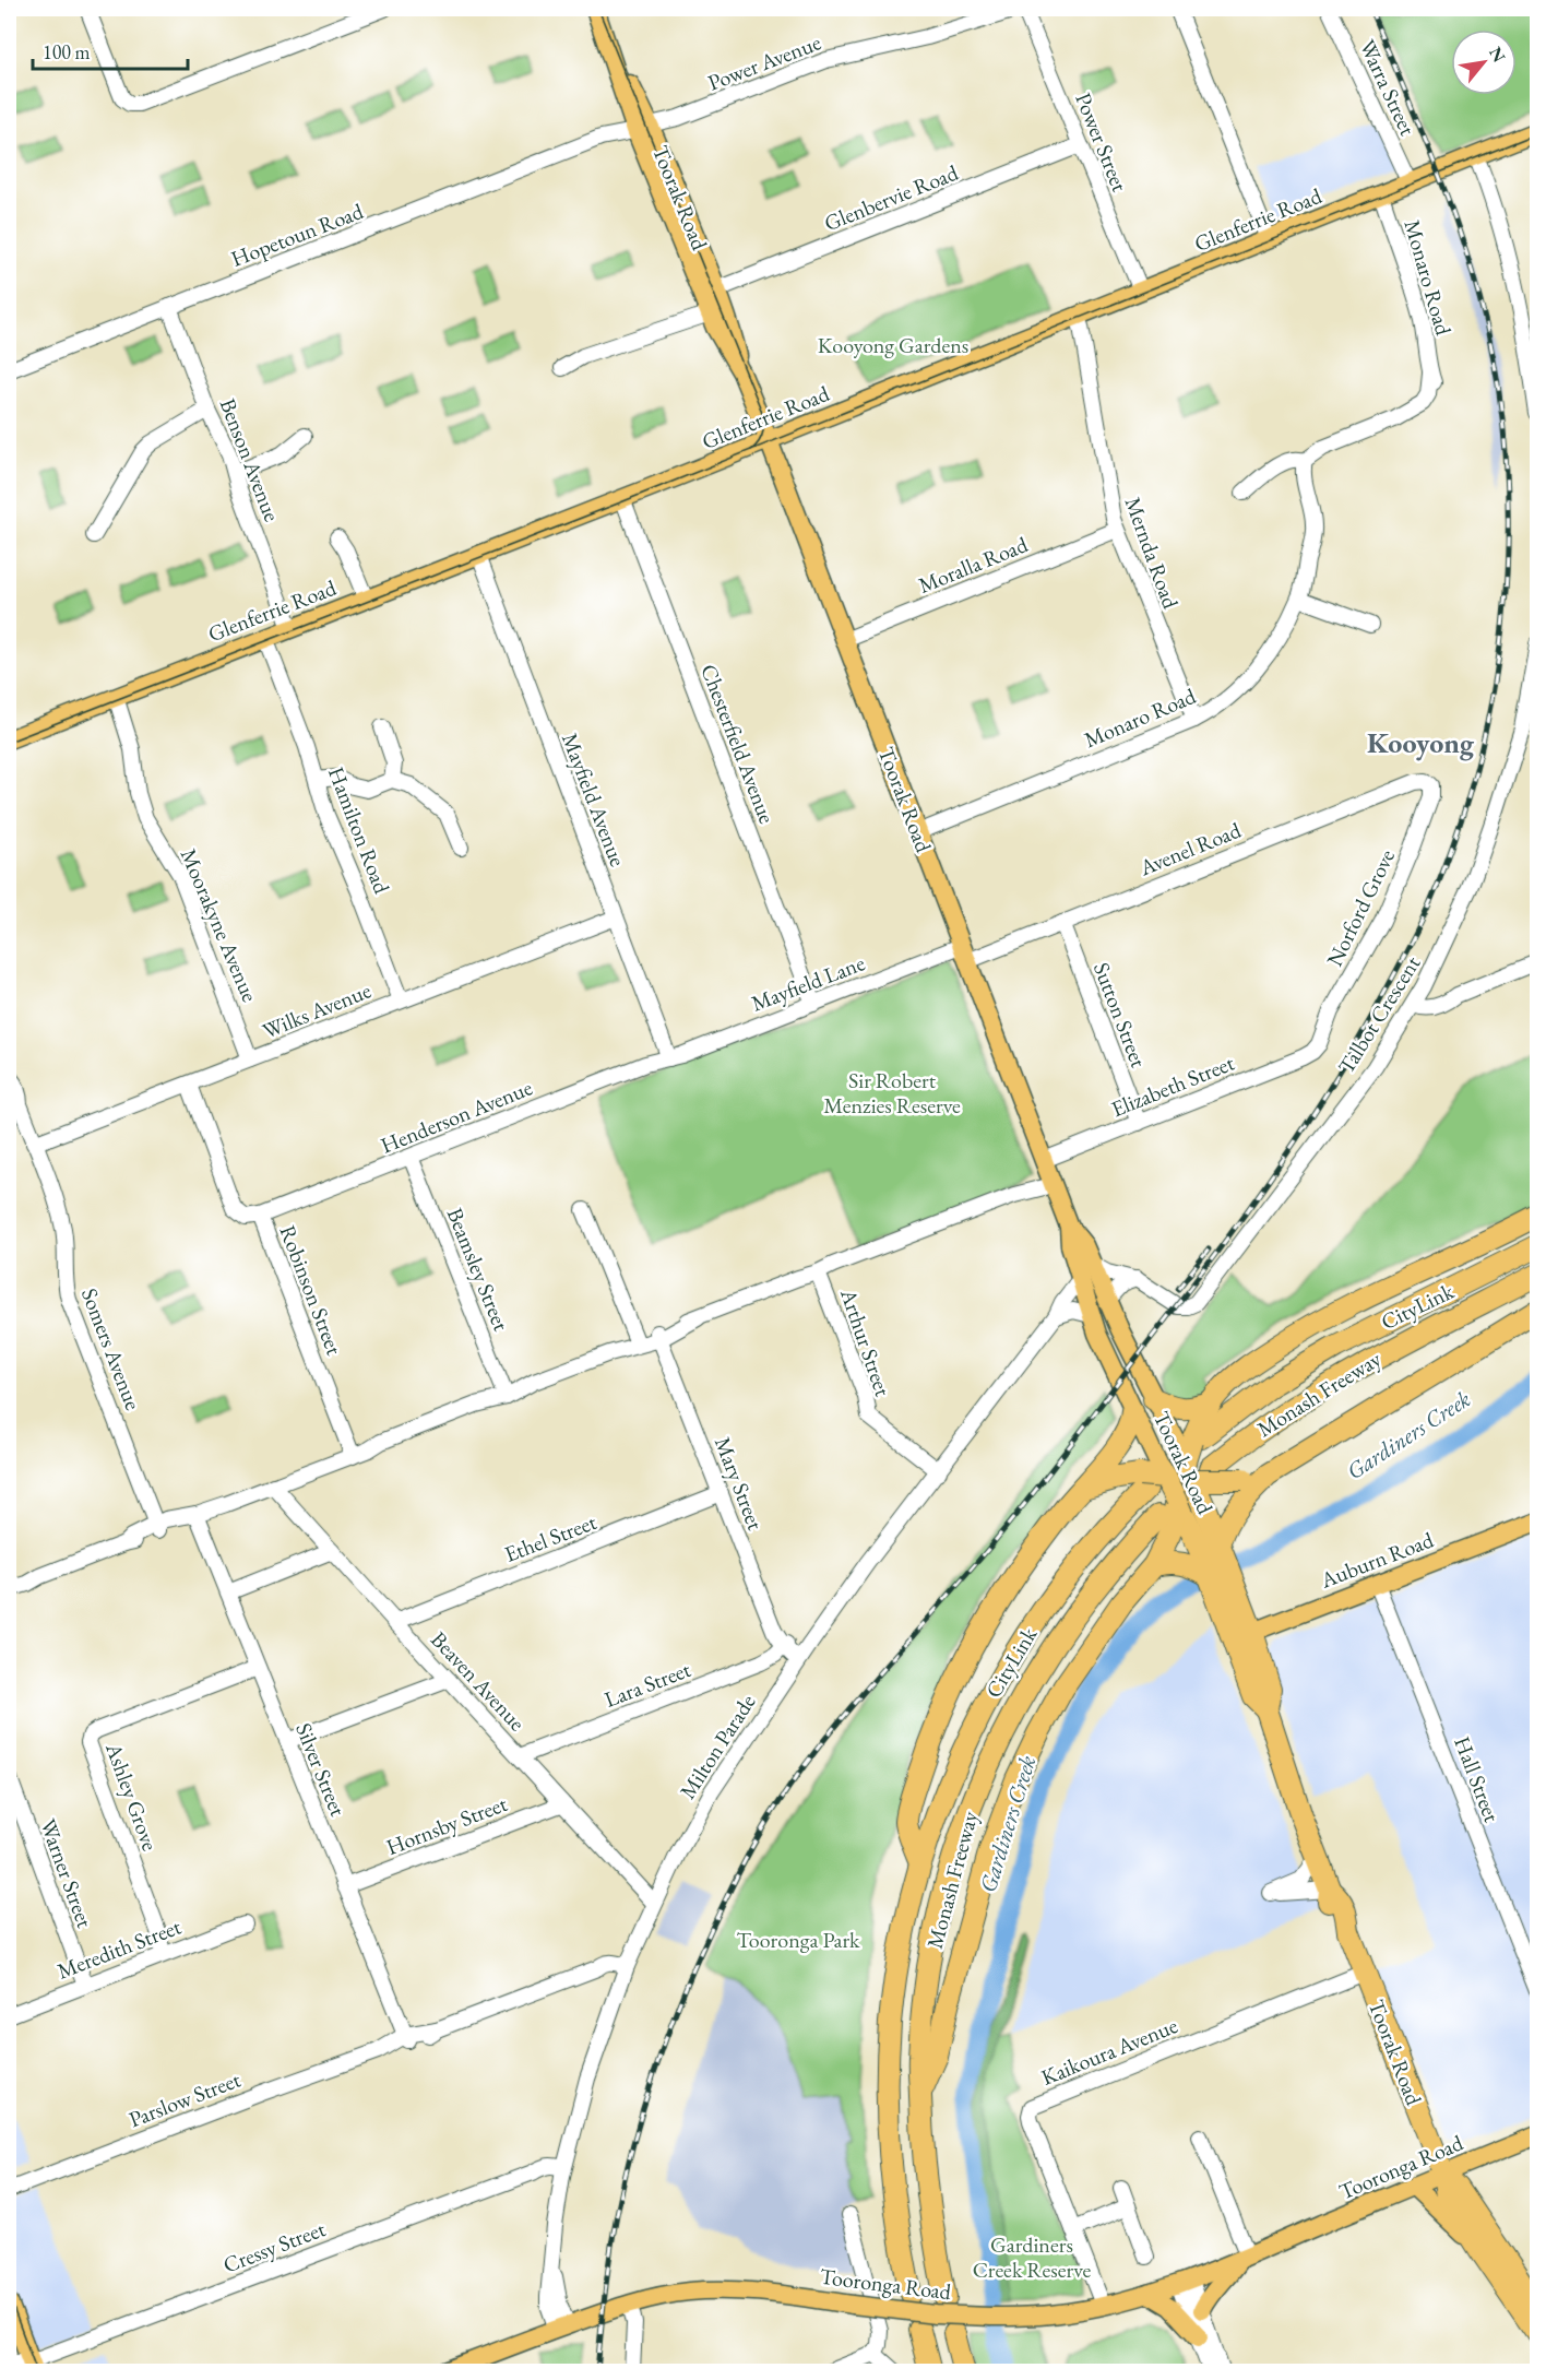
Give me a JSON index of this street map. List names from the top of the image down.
{
  "streets": {
    "highway": ["Toorak Road", "CityLink", "Monash Freeway"],
    "main road": ["Glenferrie Road", "Auburn Road", "Tooronga Road"],
    "street": [
      "Power Avenue",
      "Warra Street",
      "Power Street",
      "Glenbervie Road",
      "Hopetoun Road",
      "Monaro Road",
      "Benson Avenue",
      "Mernda Road",
      "Moralla Road",
      "Chesterfield Avenue",
      "Mayfield Avenue",
      "Hamilton Road",
      "Avenel Road",
      "Norford Grove",
      "Moorakyne Avenue",
      "Mayfield Lane",
      "Wilks Avenue",
      "Sutton Street",
      "Talbot Crescent",
      "Elizabeth Street",
      "Henderson Avenue",
      "Beamsley Street",
      "Robinson Street",
      "Arthur Street",
      "Somers Avenue",
      "Mary Street",
      "Ethel Street",
      "Beaven Avenue",
      "Lara Street",
      "Milton Parade",
      "Silver Street",
      "Hall Street",
      "Ashley Grove",
      "Hornsby Street",
      "Warner Street",
      "Meredith Street",
      "Kaikoura Avenue",
      "Parslow Street",
      "Cressy Street"
    ]
  },
  "crossings": [
    ["Power Avenue", "Power Street"],
    ["Power Avenue", "Toorak Road"],
    ["Power Avenue", "Hopetoun Road"],
    ["Warra Street", "Glenferrie Road"],
    ["Power Street", "Glenbervie Road"],
    ["Power Street", "Glenferrie Road"],
    ["Toorak Road", "Glenbervie Road"],
    ["Toorak Road", "Glenferrie Road"],
    ["Toorak Road", "Hopetoun Road"],
    ["Toorak Road", "Monaro Road"],
    ["Toorak Road", "Moralla Road"],
    ["Toorak Road", "Avenel Road"],
    ["Toorak Road", "Mayfield Lane"],
    ["Toorak Road", "Talbot Crescent"],
    ["Toorak Road", "Elizabeth Street"],
    ["Toorak Road", "Monash Freeway"],
    ["Toorak Road", "Auburn Road"],
    ["Toorak Road", "Milton Parade"],
    ["Toorak Road", "Kaikoura Avenue"],
    ["Toorak Road", "Tooronga Road"],
    ["Glenferrie Road", "Monaro Road"],
    ["Glenferrie Road", "Benson Avenue"],
    ["Glenferrie Road", "Mernda Road"],
    ["Glenferrie Road", "Chesterfield Avenue"],
    ["Glenferrie Road", "Mayfield Avenue"],
    ["Glenferrie Road", "Hamilton Road"],
    ["Glenferrie Road", "Moorakyne Avenue"],
    ["Hopetoun Road", "Benson Avenue"],
    ["Monaro Road", "Mernda Road"],
    ["Mernda Road", "Moralla Road"],
    ["Chesterfield Avenue", "Mayfield Lane"],
    ["Mayfield Avenue", "Mayfield Lane"],
    ["Mayfield Avenue", "Wilks Avenue"],
    ["Mayfield Avenue", "Henderson Avenue"],
    ["Hamilton Road", "Wilks Avenue"],
    ["Avenel Road", "Norford Grove"],
    ["Avenel Road", "Mayfield Lane"],
    ["Avenel Road", "Sutton Street"],
    ["Norford Grove", "Elizabeth Street"],
    ["Moorakyne Avenue", "Wilks Avenue"],
    ["Mayfield Lane", "Henderson Avenue"],
    ["Wilks Avenue", "Robinson Street"],
    ["Wilks Avenue", "Somers Avenue"],
    ["Sutton Street", "Elizabeth Street"],
    ["Elizabeth Street", "Beamsley Street"],
    ["Elizabeth Street", "Robinson Street"],
    ["Elizabeth Street", "Arthur Street"],
    ["Elizabeth Street", "Somers Avenue"],
    ["Elizabeth Street", "Mary Street"],
    ["Elizabeth Street", "Beaven Avenue"],
    ["Elizabeth Street", "Silver Street"],
    ["Henderson Avenue", "Beamsley Street"],
    ["Henderson Avenue", "Robinson Street"],
    ["CityLink", "Monash Freeway"],
    ["Arthur Street", "Milton Parade"],
    ["Mary Street", "Ethel Street"],
    ["Mary Street", "Lara Street"],
    ["Ethel Street", "Beaven Avenue"],
    ["Auburn Road", "Hall Street"],
    ["Beaven Avenue", "Lara Street"],
    ["Beaven Avenue", "Milton Parade"],
    ["Beaven Avenue", "Hornsby Street"],
    ["Milton Parade", "Parslow Street"],
    ["Milton Parade", "Tooronga Road"],
    ["Milton Parade", "Cressy Street"],
    ["Silver Street", "Ashley Grove"],
    ["Silver Street", "Hornsby Street"],
    ["Silver Street", "Parslow Street"],
    ["Ashley Grove", "Meredith Street"],
    ["Warner Street", "Meredith Street"],
    ["Kaikoura Avenue", "Tooronga Road"]
  ],
  "districts": ["Kooyong"],
  "water": ["Gardiners Creek"],
  "parks": [
    "Kooyong Gardens",
    "Sir Robert Menzies Reserve",
    "Tooronga Park",
    "Gardiners Creek Reserve"
  ],
  "scale_bar": "100 m",
  "north": "top right"
}
